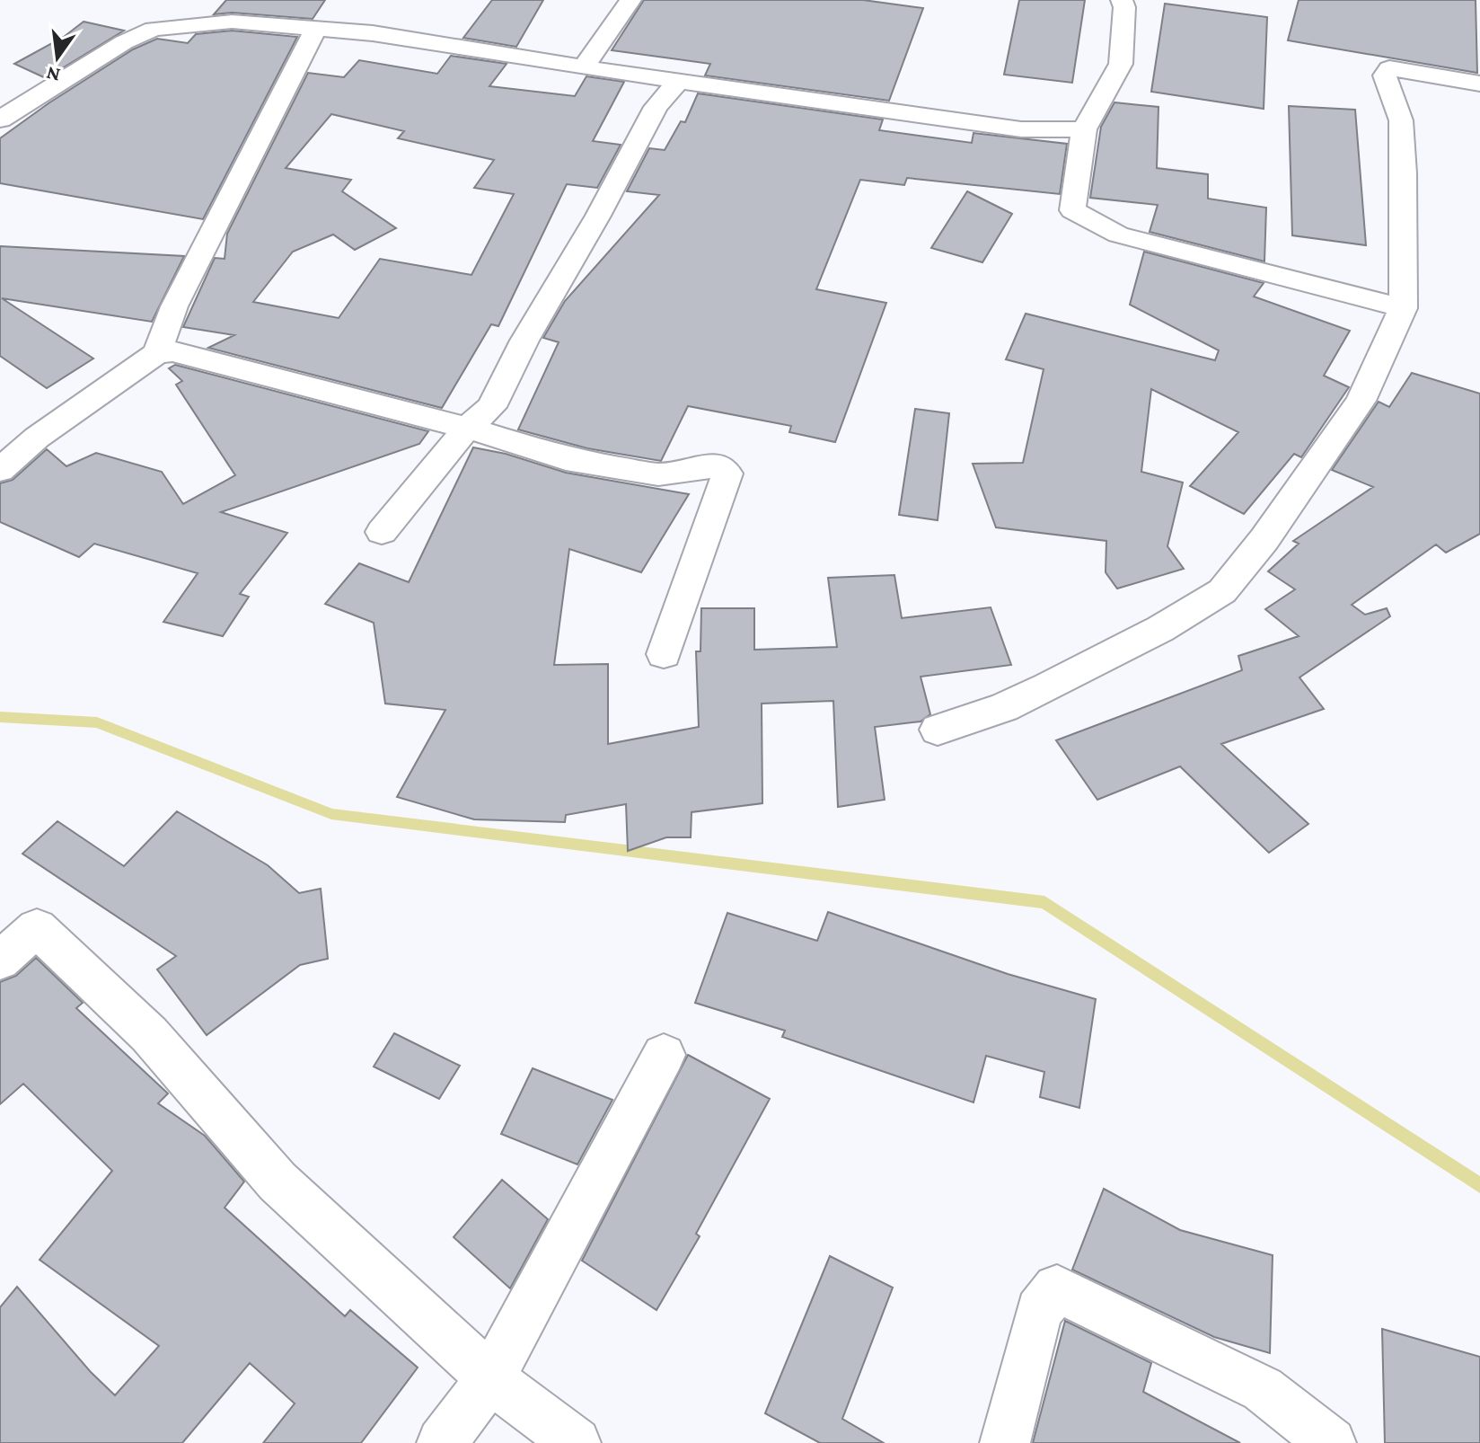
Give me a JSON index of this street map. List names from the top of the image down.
{
  "north": "bottom"
}
